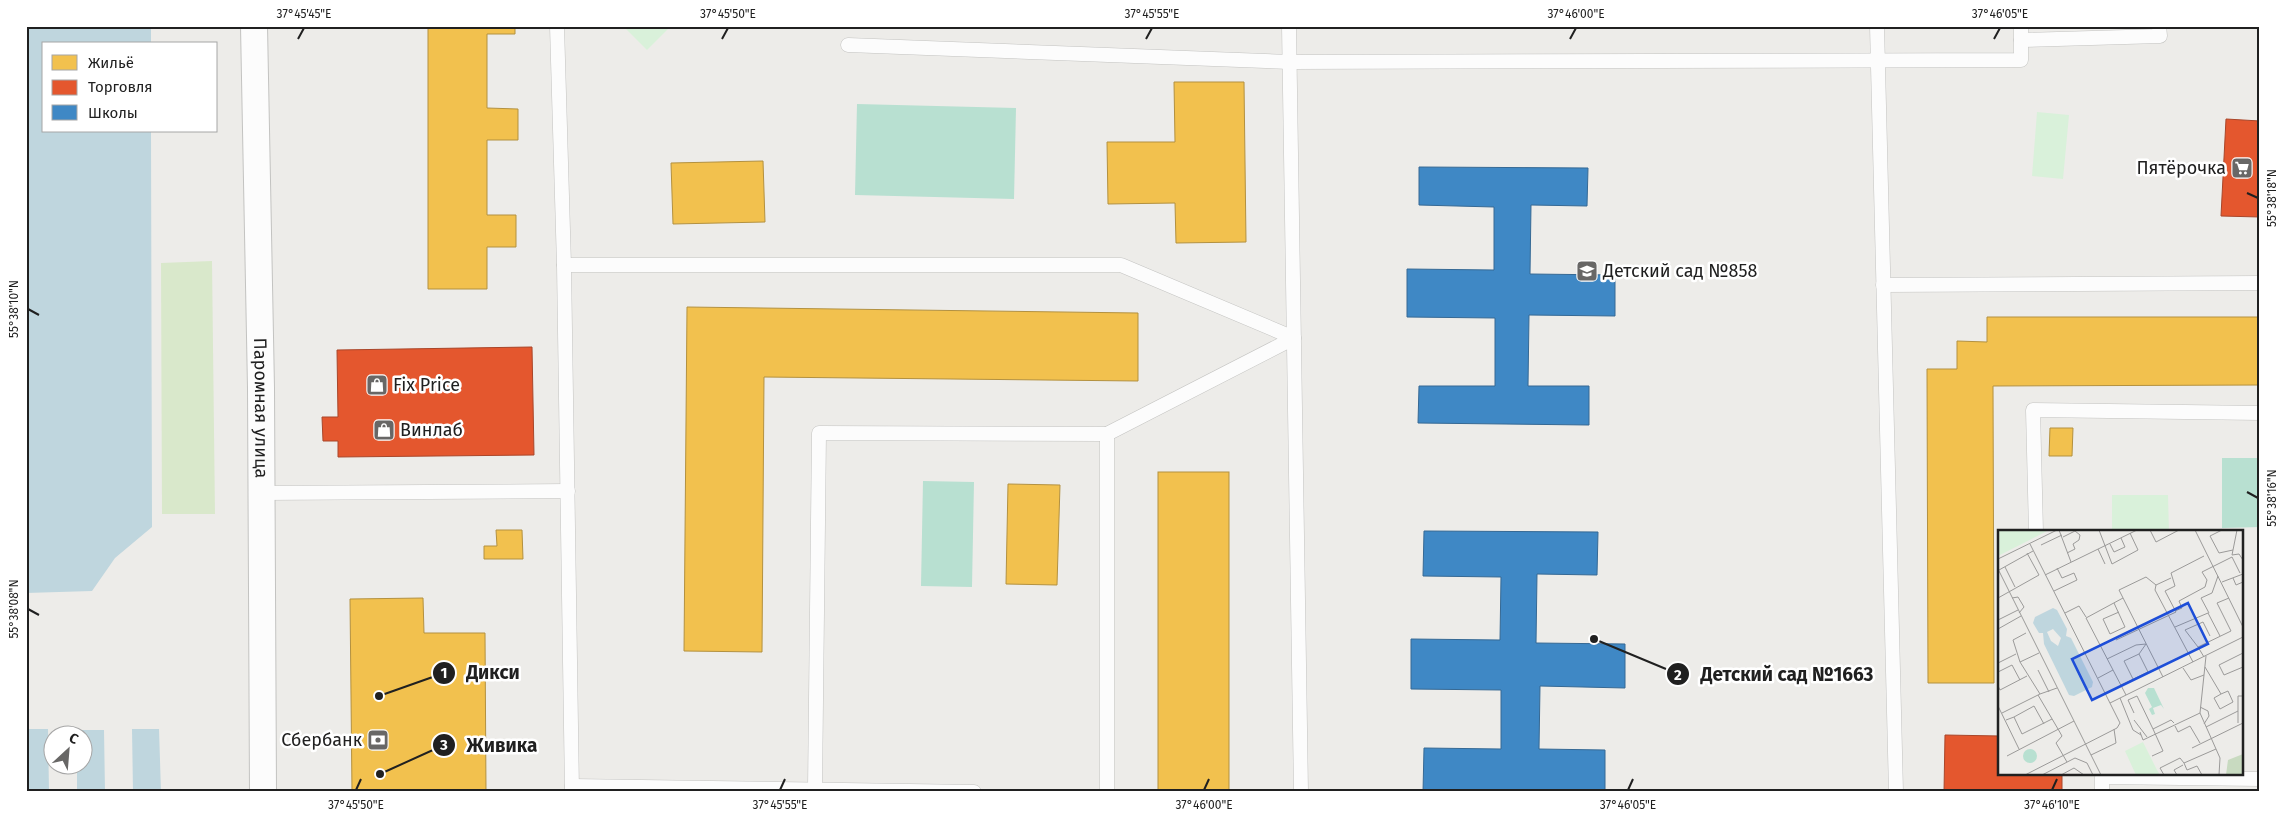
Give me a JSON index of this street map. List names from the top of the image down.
{
  "streets": {
    "street": ["Паромная улица"]
  },
  "places": {
    "supermarket": ["Пятёрочка"],
    "school or university": ["Детский сад №858"],
    "shop": ["Fix Price", "Винлаб"],
    "other": ["Детский сад №1663", "Дикси", "Живика"],
    "bank": ["Сбербанк"]
  },
  "legend": ["Жильё", "Торговля", "Школы"],
  "north": "top right",
  "coordinates": [
    "37°45'45\"E",
    "37°45'50\"E",
    "37°45'55\"E",
    "37°46'00\"E",
    "37°46'05\"E",
    "55°38'18\"N",
    "55°38'10\"N",
    "55°38'16\"N",
    "55°38'08\"N",
    "37°46'10\"E"
  ]
}
